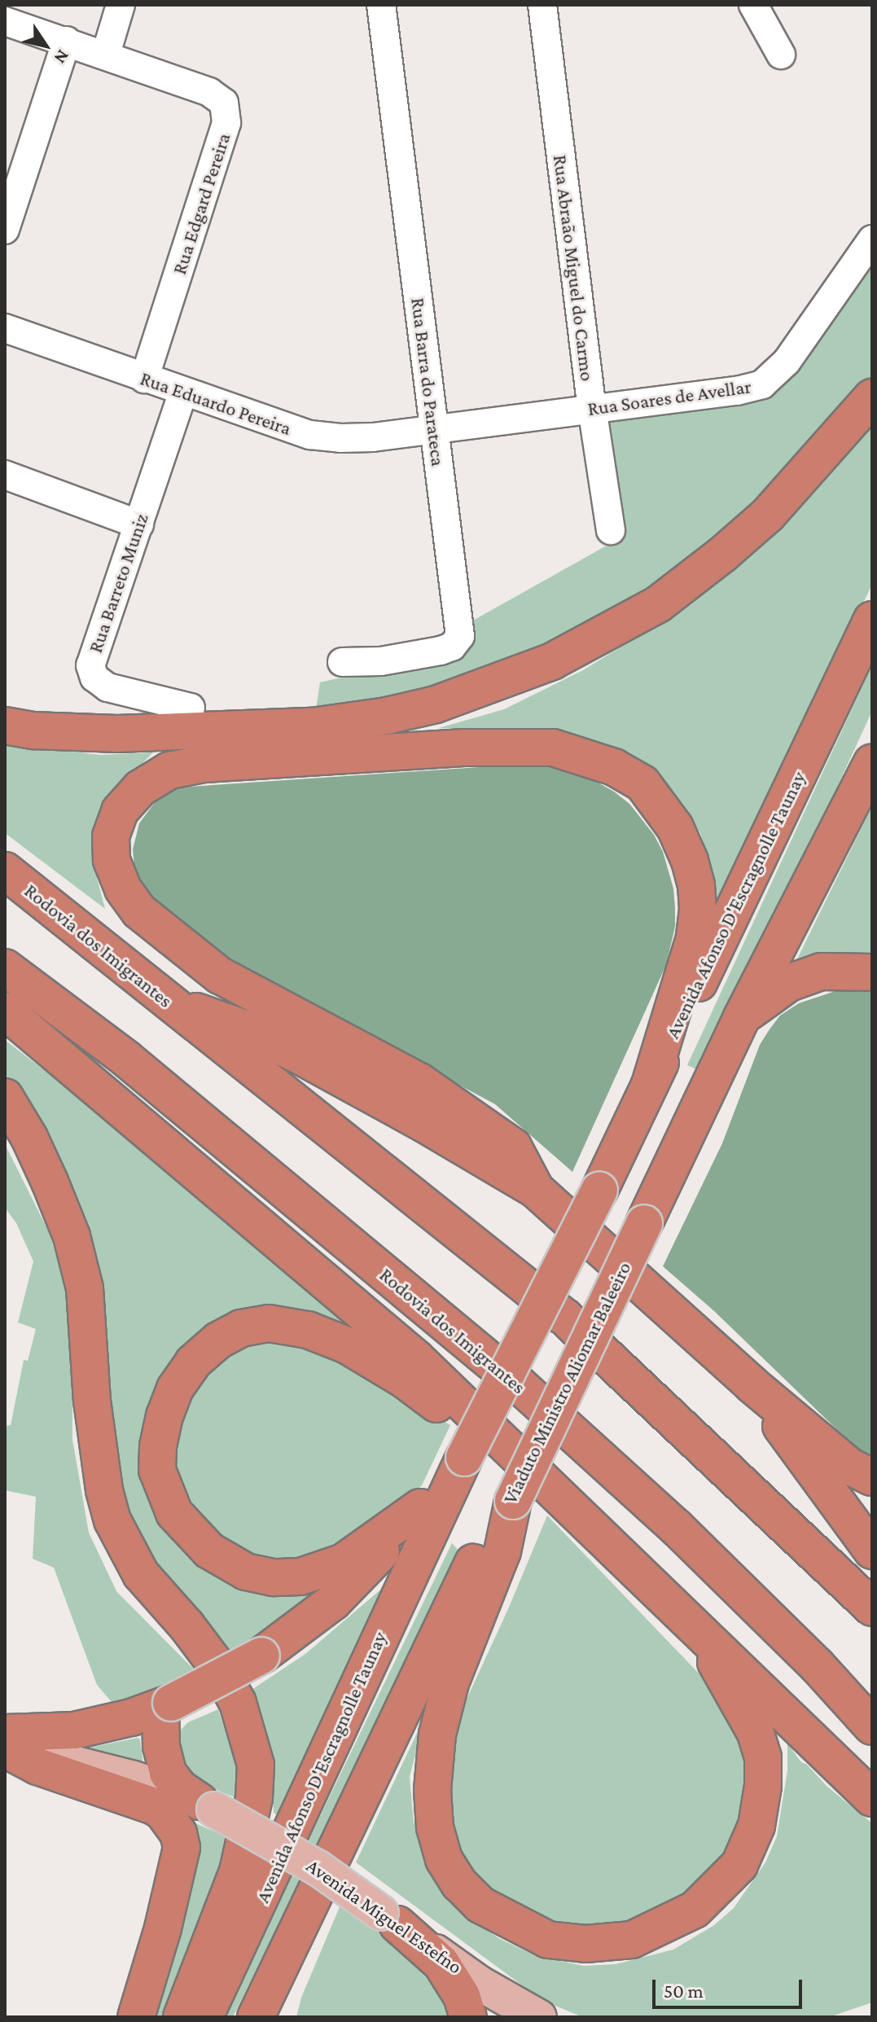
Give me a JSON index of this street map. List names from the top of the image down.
{
  "streets": {
    "highway": ["Avenida Afonso D'Escragnolle Taunay", "Rodovia dos Imigrantes", "Viaduto Ministro Aliomar Baleeiro"],
    "main road": ["Avenida Miguel Estefno"],
    "street": [
      "Rua Edgard Pereira",
      "Rua Abraão Miguel do Carmo",
      "Rua Barra do Parateca",
      "Rua Soares de Avellar",
      "Rua Eduardo Pereira",
      "Rua Barreto Muniz"
    ]
  },
  "crossings": [
    ["Rua Edgard Pereira", "Rua Eduardo Pereira"],
    ["Rua Abraão Miguel do Carmo", "Rua Soares de Avellar"],
    ["Rua Barra do Parateca", "Rua Soares de Avellar"],
    ["Rua Barra do Parateca", "Rua Eduardo Pereira"],
    ["Rua Soares de Avellar", "Rua Eduardo Pereira"],
    ["Rua Eduardo Pereira", "Rua Barreto Muniz"]
  ],
  "scale_bar": "50 m",
  "north": "bottom right"
}
